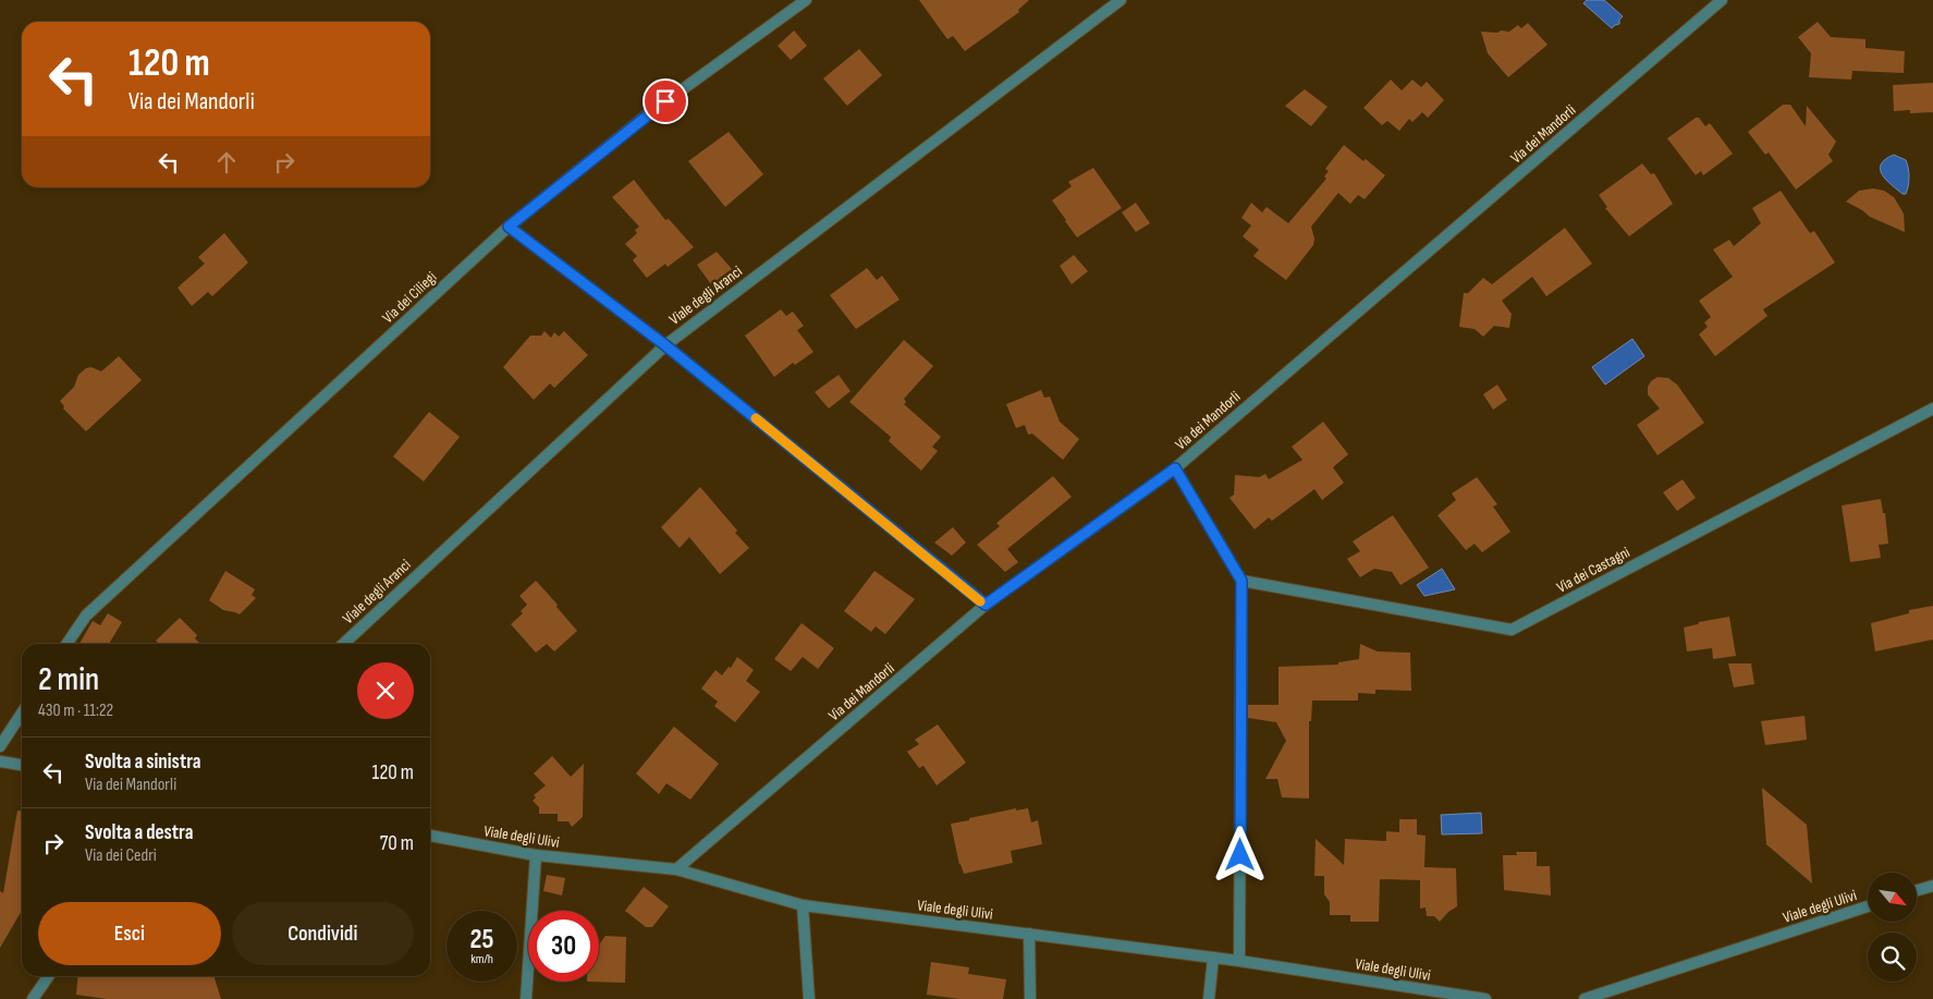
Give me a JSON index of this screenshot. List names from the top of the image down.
{
  "streets": {
    "street": [
      "Via dei Mandorli",
      "Viale degli Aranci",
      "Via dei Ciliegi",
      "Via dei Castagni",
      "Viale degli Ulivi"
    ]
  },
  "crossings": [
    ["Via dei Mandorli", "Viale degli Ulivi"]
  ],
  "north": "bottom right",
  "page": {
    "turn": ["120 m", "Via dei Mandorli"],
    "heading": ["2 min", "430 m · 11:22"],
    "list": [
      {
        "name": "Svolta a sinistra",
        "note": "Via dei Mandorli",
        "value": "120 m"
      },
      {
        "name": "Svolta a destra",
        "note": "Via dei Cedri",
        "value": "70 m"
      }
    ],
    "buttons": ["Esci", "Condividi"],
    "speed": "25 km/h",
    "limit": "30"
  }
}
